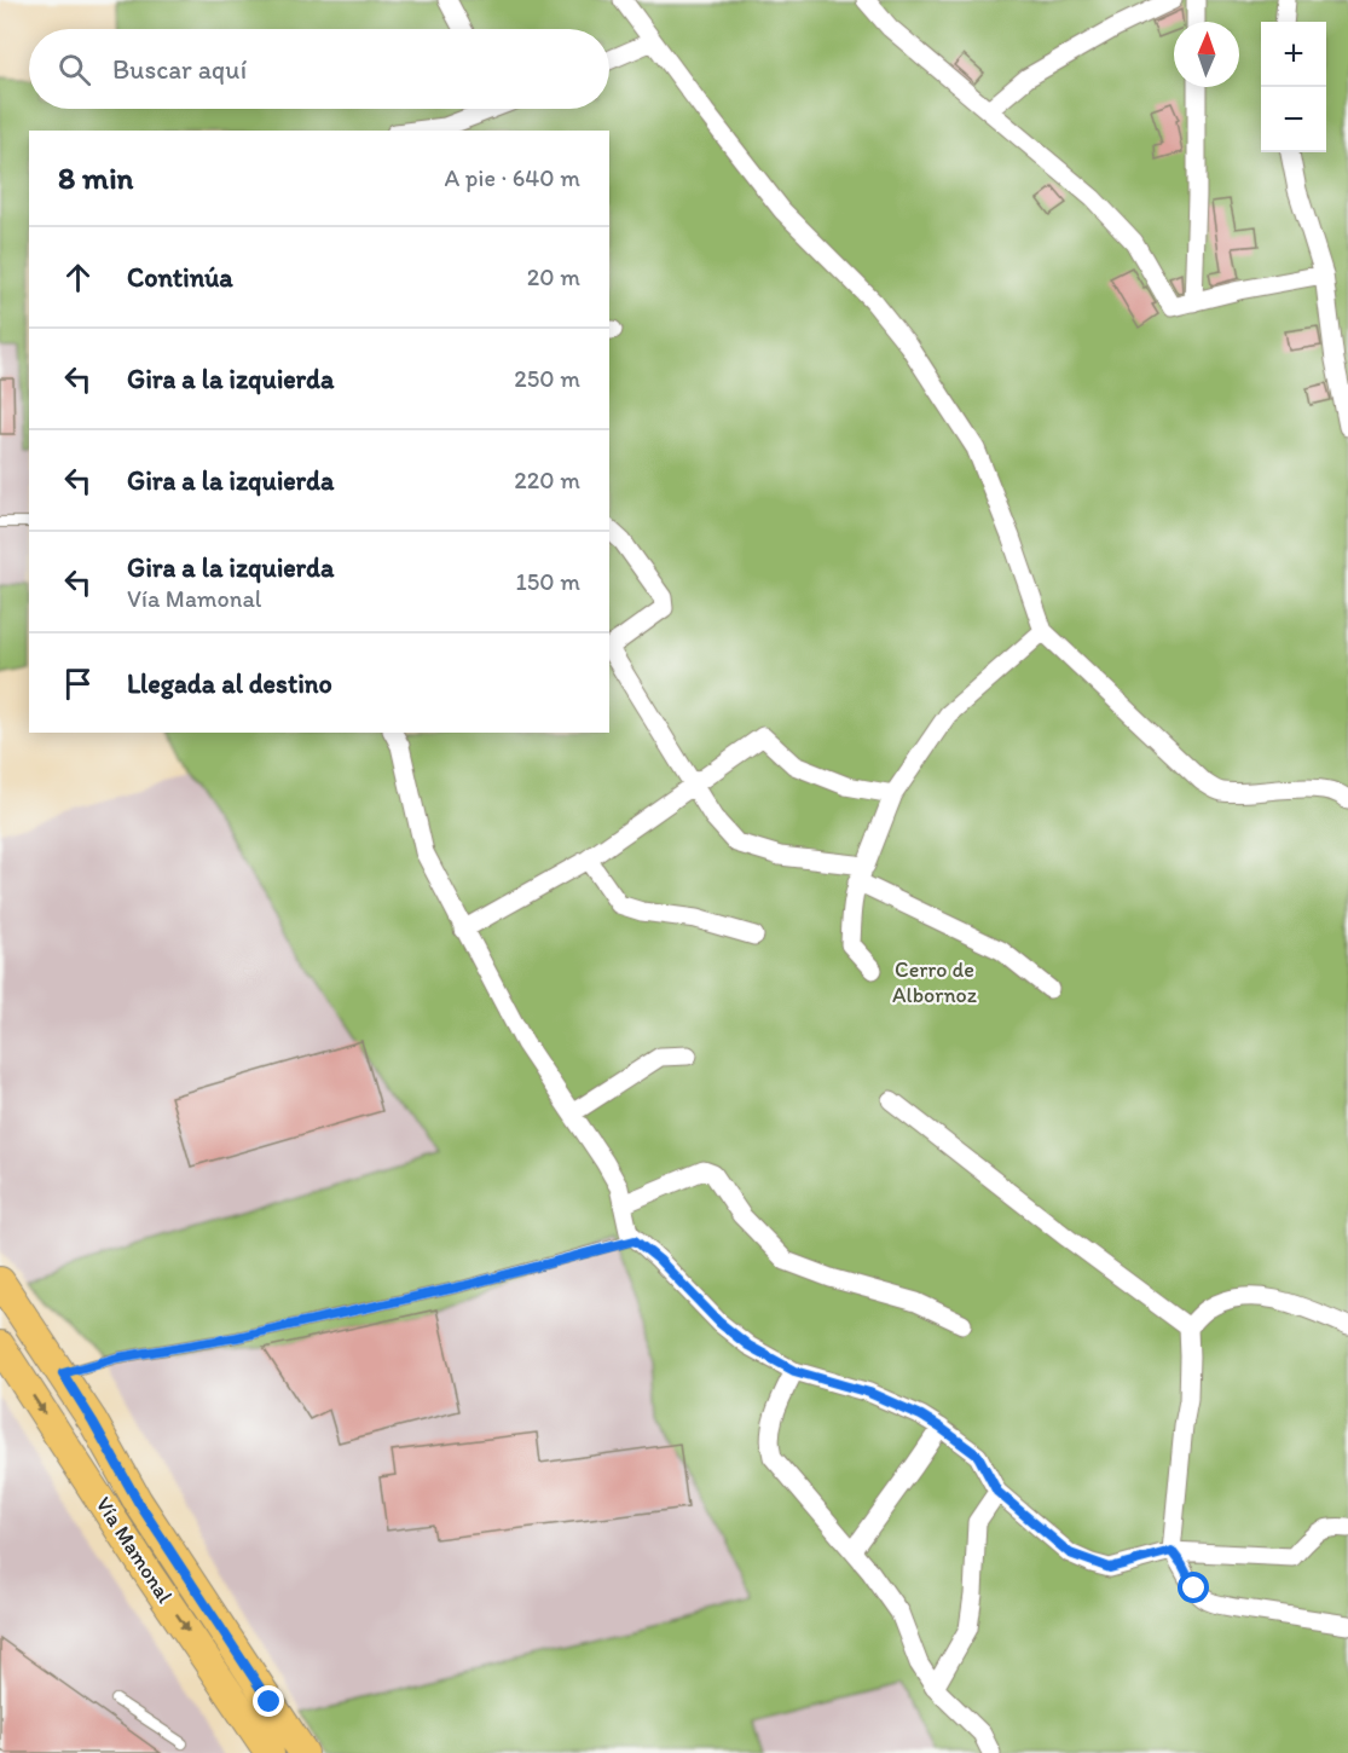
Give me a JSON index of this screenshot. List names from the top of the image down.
{
  "streets": {
    "main road": ["Vía Mamonal"]
  },
  "parks": ["Cerro de Albornoz"],
  "north": "top",
  "page": {
    "map_buttons": ["+", "−"],
    "search": "Buscar aquí",
    "heading": ["8 min", "A pie · 640 m"],
    "list": [
      ["Continúa", "20 m"],
      ["Gira a la izquierda", "250 m"],
      ["Gira a la izquierda", "220 m"],
      ["Gira a la izquierda", "Vía Mamonal", "150 m"],
      "Llegada al destino"
    ]
  }
}
